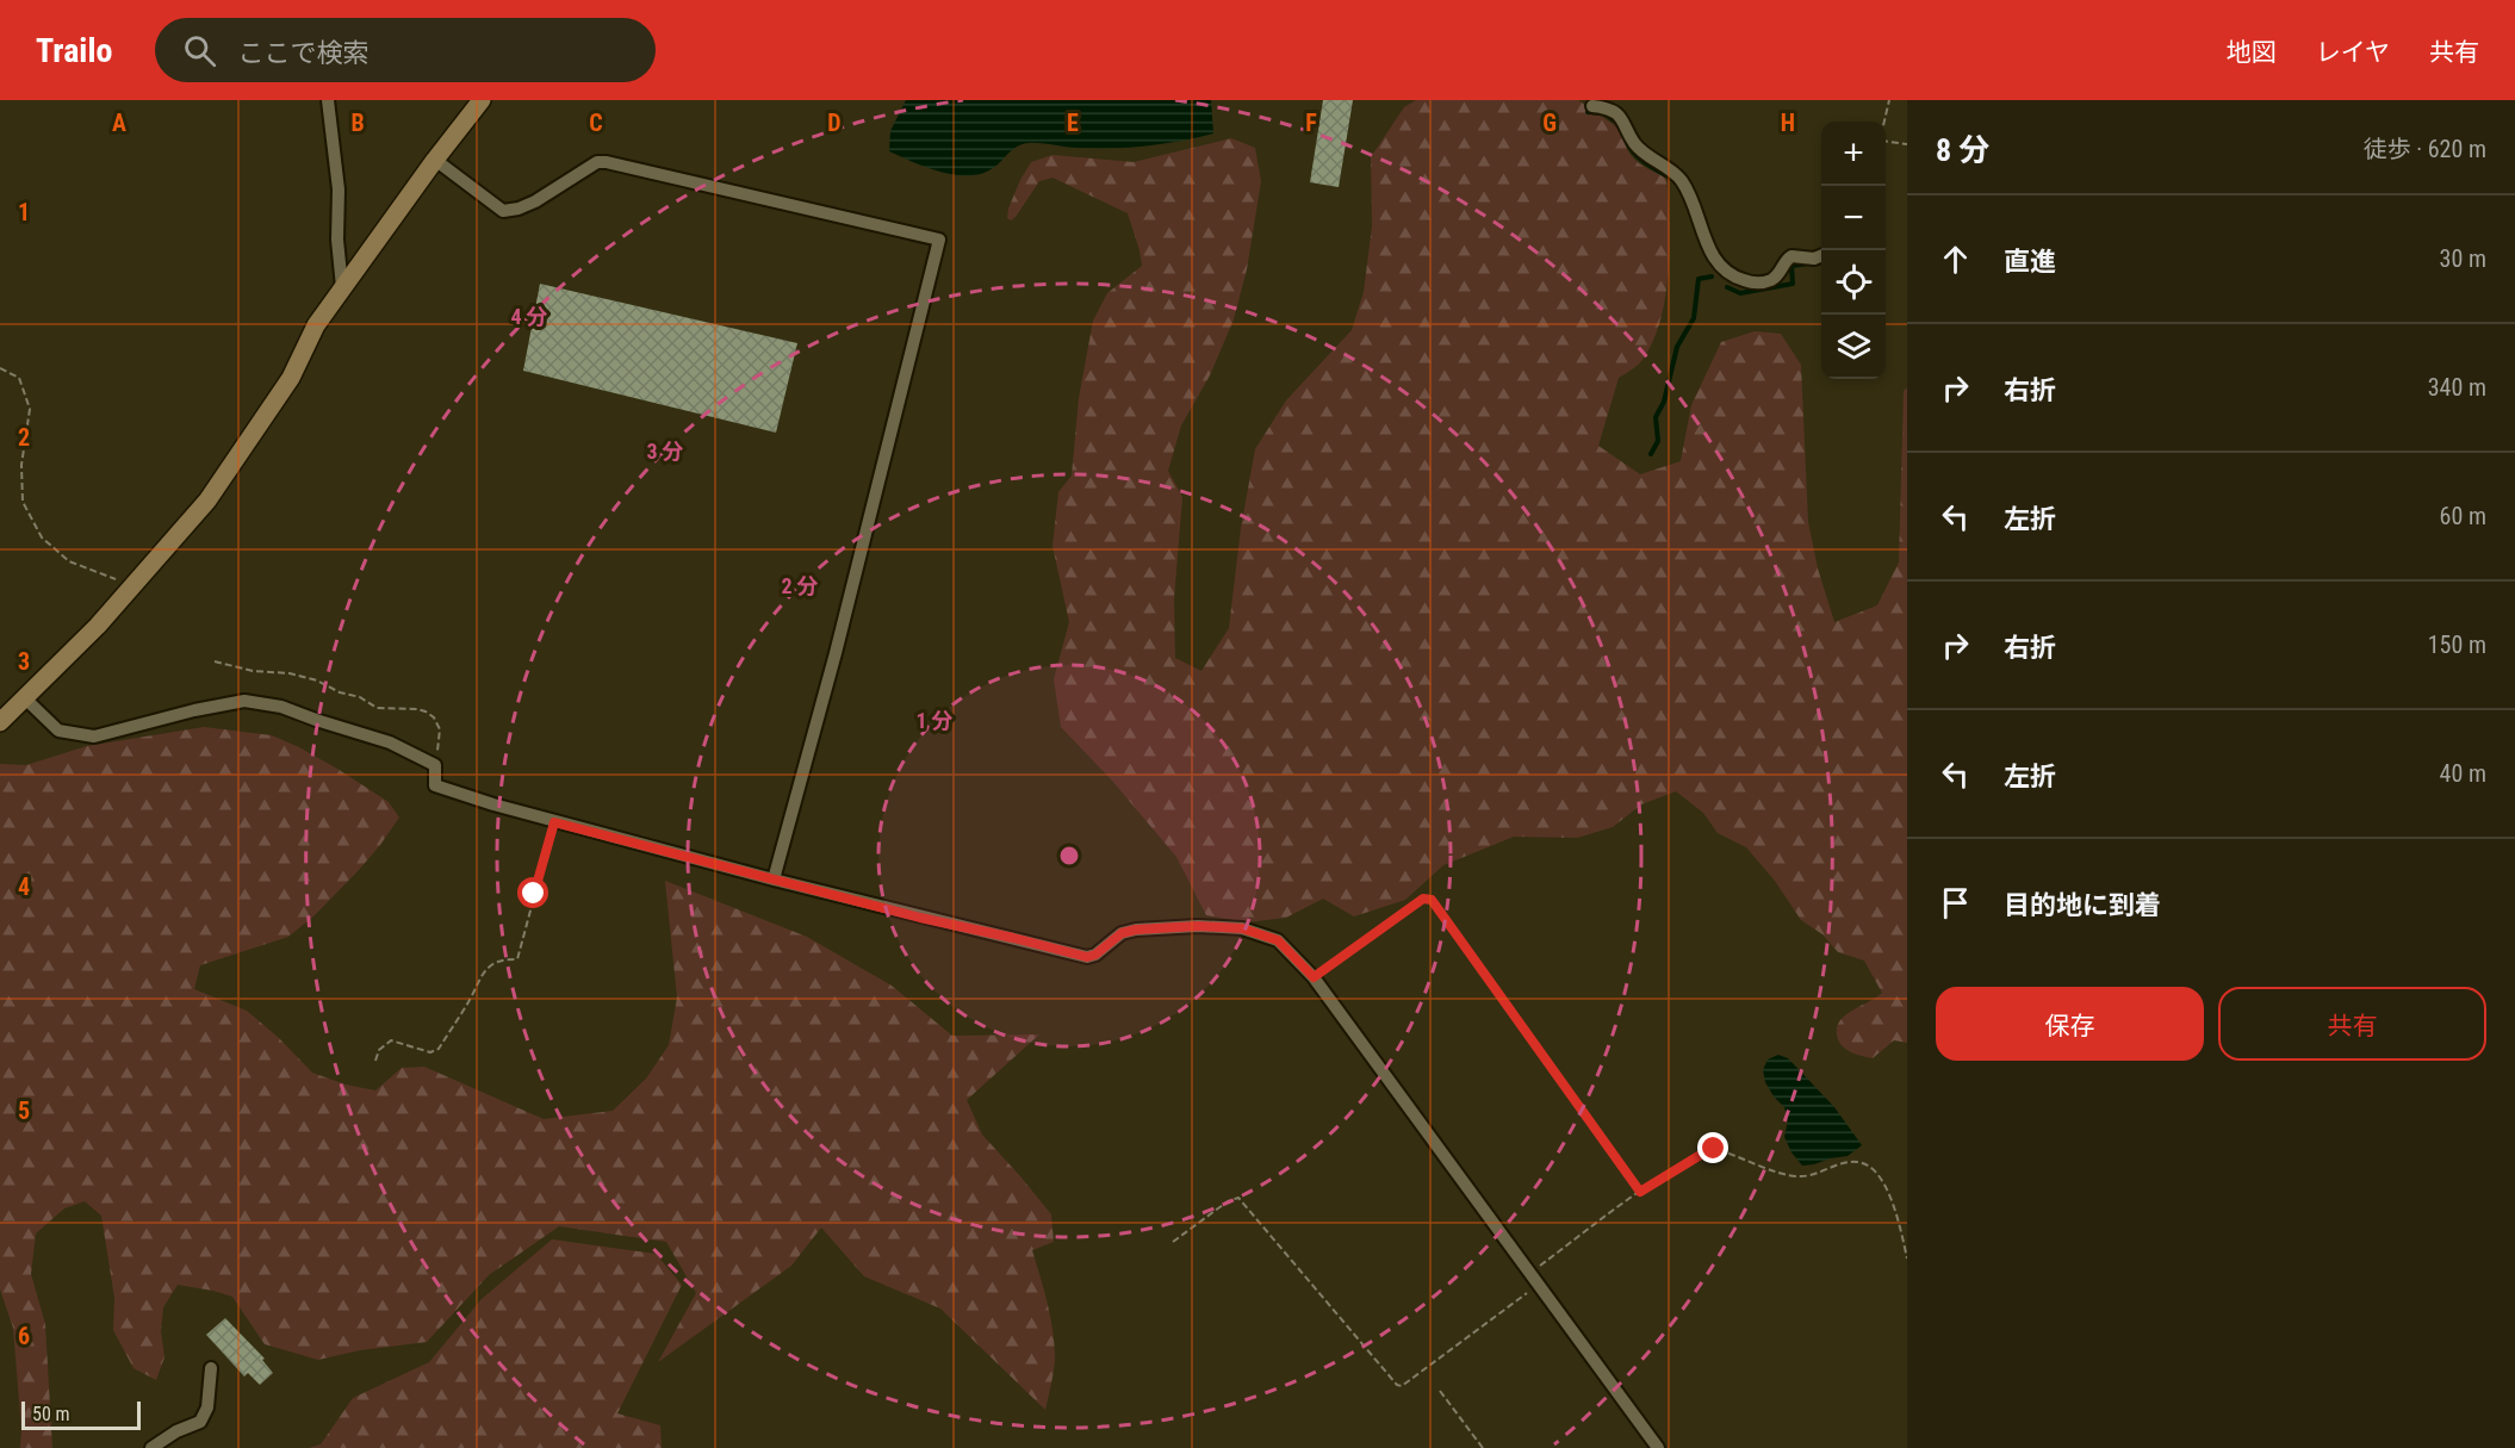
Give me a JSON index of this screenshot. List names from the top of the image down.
{
  "scale_bar": "50 m",
  "page": {
    "header": "Trailo",
    "search": "ここで検索",
    "nav": ["地図", "レイヤ", "共有"],
    "heading": ["8 分", "徒歩 · 620 m"],
    "map_buttons": ["+", "−"],
    "list": [
      ["直進", "30 m"],
      ["右折", "340 m"],
      ["左折", "60 m"],
      ["右折", "150 m"],
      ["左折", "40 m"],
      "目的地に到着"
    ],
    "buttons": ["保存", "共有"],
    "scale": "50 m"
  },
  "grid": {
    "columns": [
      "A",
      "B",
      "C",
      "D",
      "E",
      "F",
      "G",
      "H"
    ],
    "rows": [
      "1",
      "2",
      "3",
      "4",
      "5",
      "6"
    ]
  },
  "rings": [
    "4 分",
    "3 分",
    "2 分",
    "1 分"
  ]
}
